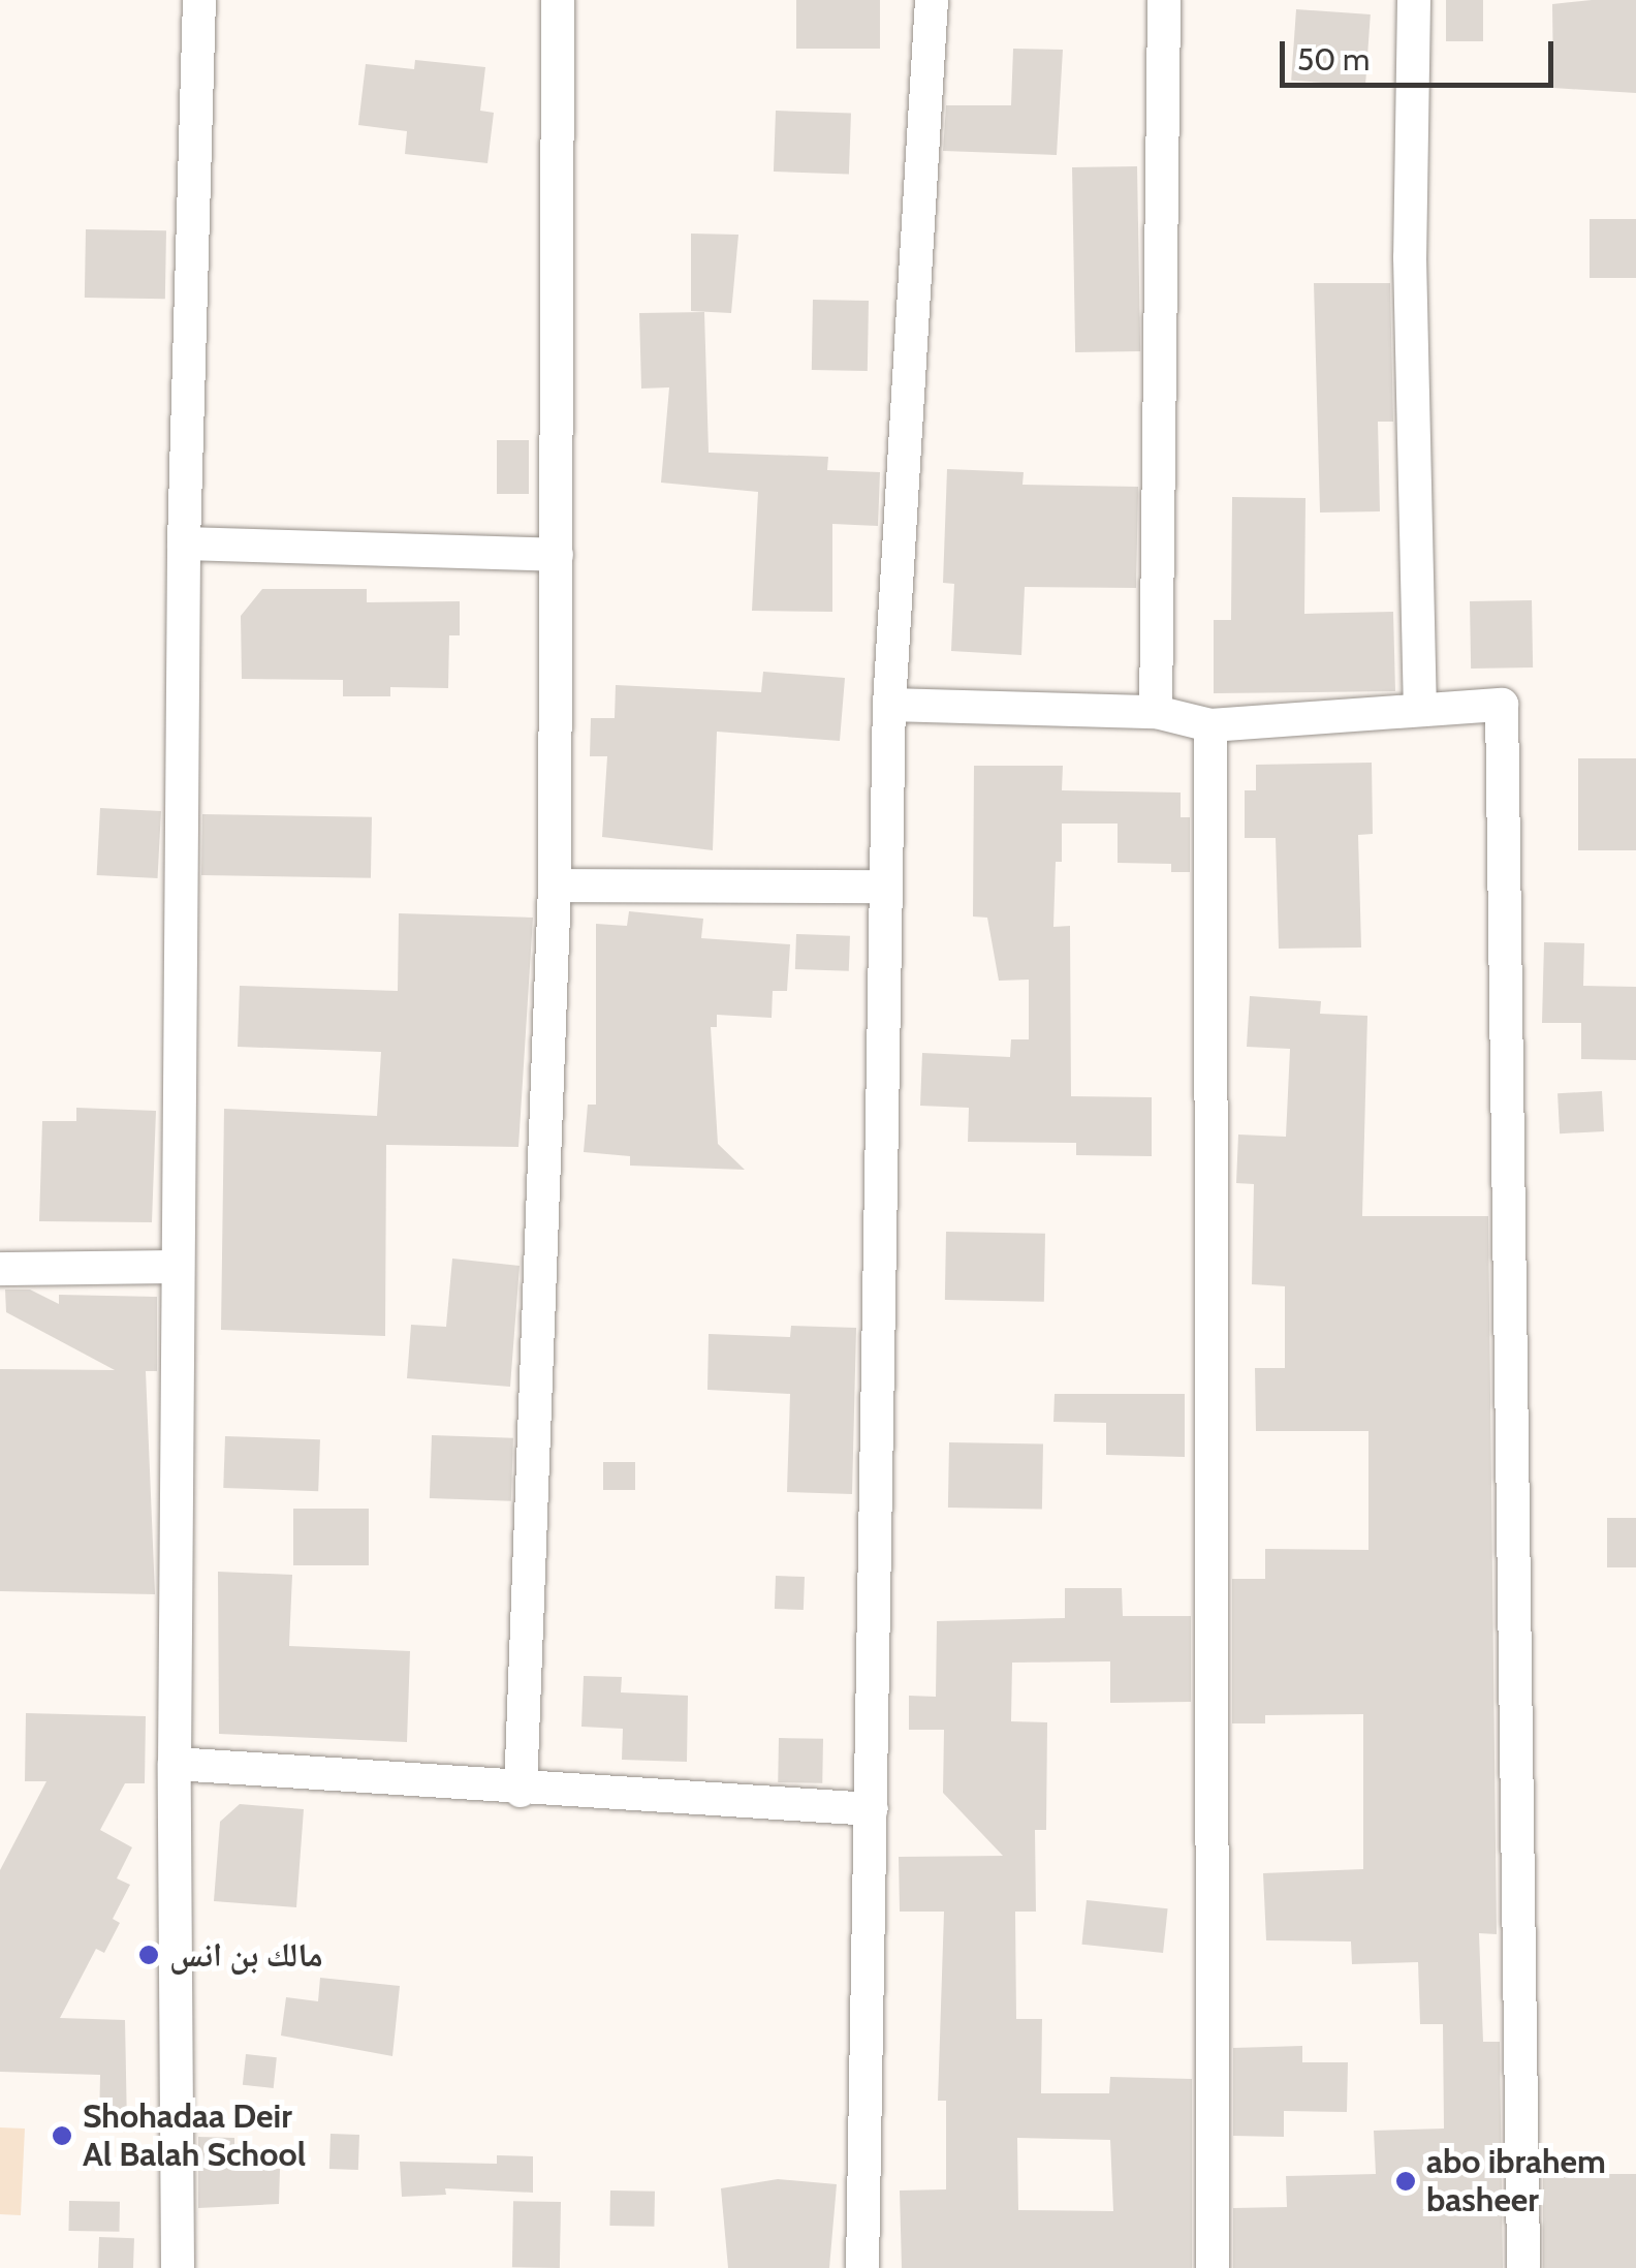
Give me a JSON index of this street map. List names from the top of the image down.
{
  "places": ["مالك بن انس", "Shohadaa Deir Al Balah School", "abo ibrahem basheer"],
  "scale_bar": "50 m"
}
